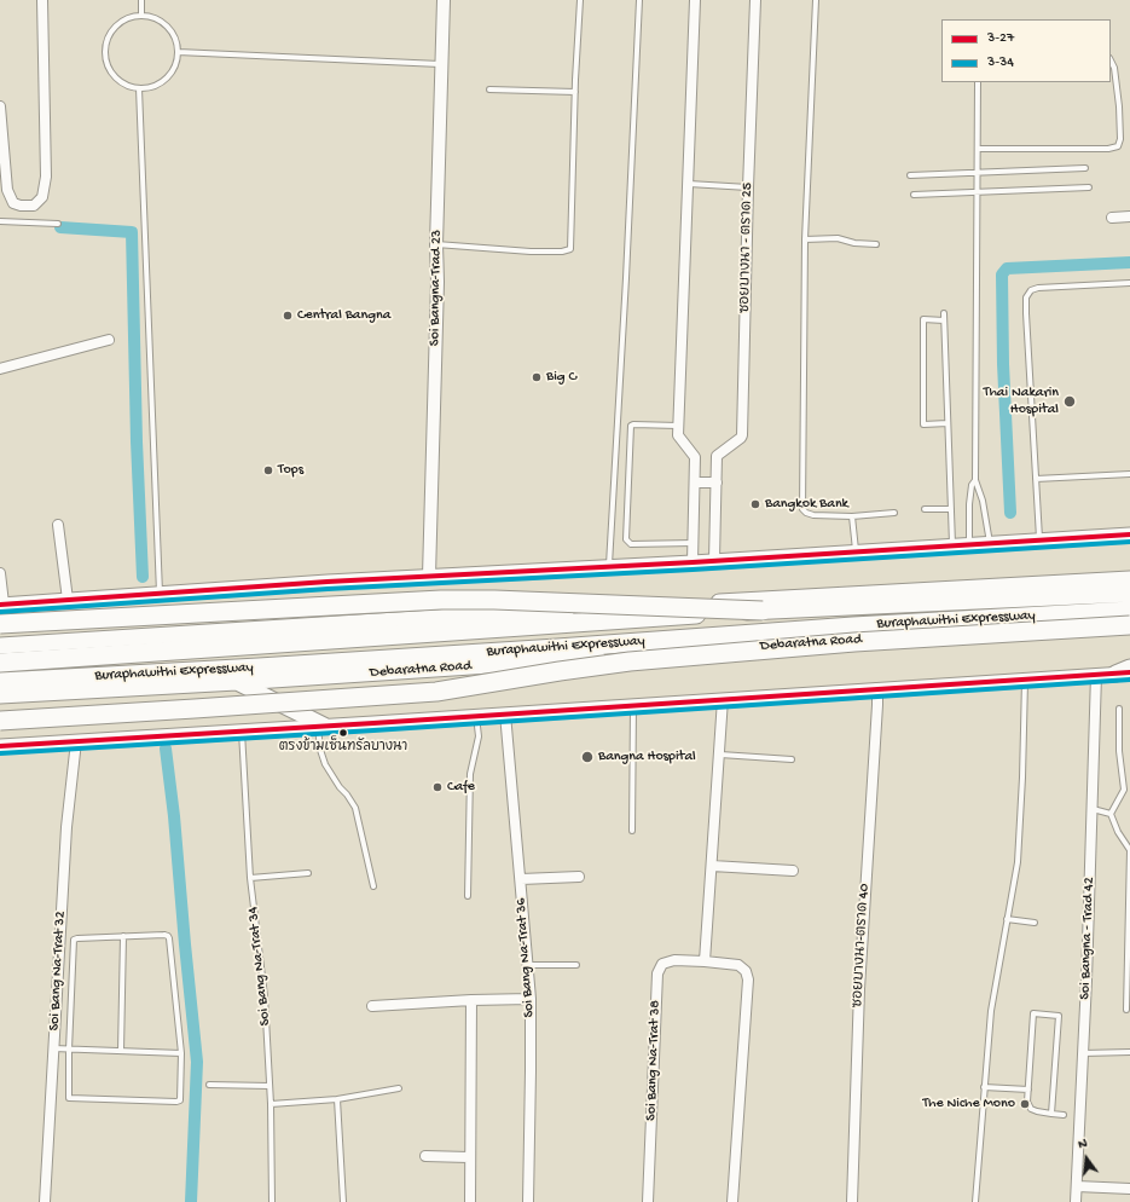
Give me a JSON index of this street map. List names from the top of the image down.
{
  "streets": {
    "highway": ["Buraphawithi Expressway", "Debaratna Road"],
    "street": [
      "ซอยบางนา - ตราด 25",
      "Soi Bangna-Trad 23",
      "Soi Bangna - Trad 42",
      "ซอยบางนา-ตราด 40",
      "Soi Bang Na-Trat 36",
      "Soi Bang Na-Trat 32",
      "Soi Bang Na-Trat 38"
    ],
    "lane": ["Soi Bang Na-Trat 34"]
  },
  "places": [
    "Central Bangna",
    "Big C",
    "Thai Nakarin Hospital",
    "Tops",
    "Bangkok Bank",
    "ตรงข้ามเซ็นทรัลบางนา",
    "Bangna Hospital",
    "Cafe",
    "The Niche Mono"
  ],
  "lines": ["transit line 3-27", "transit line 3-34"],
  "legend": ["3-27", "3-34"],
  "north": "top"
}
